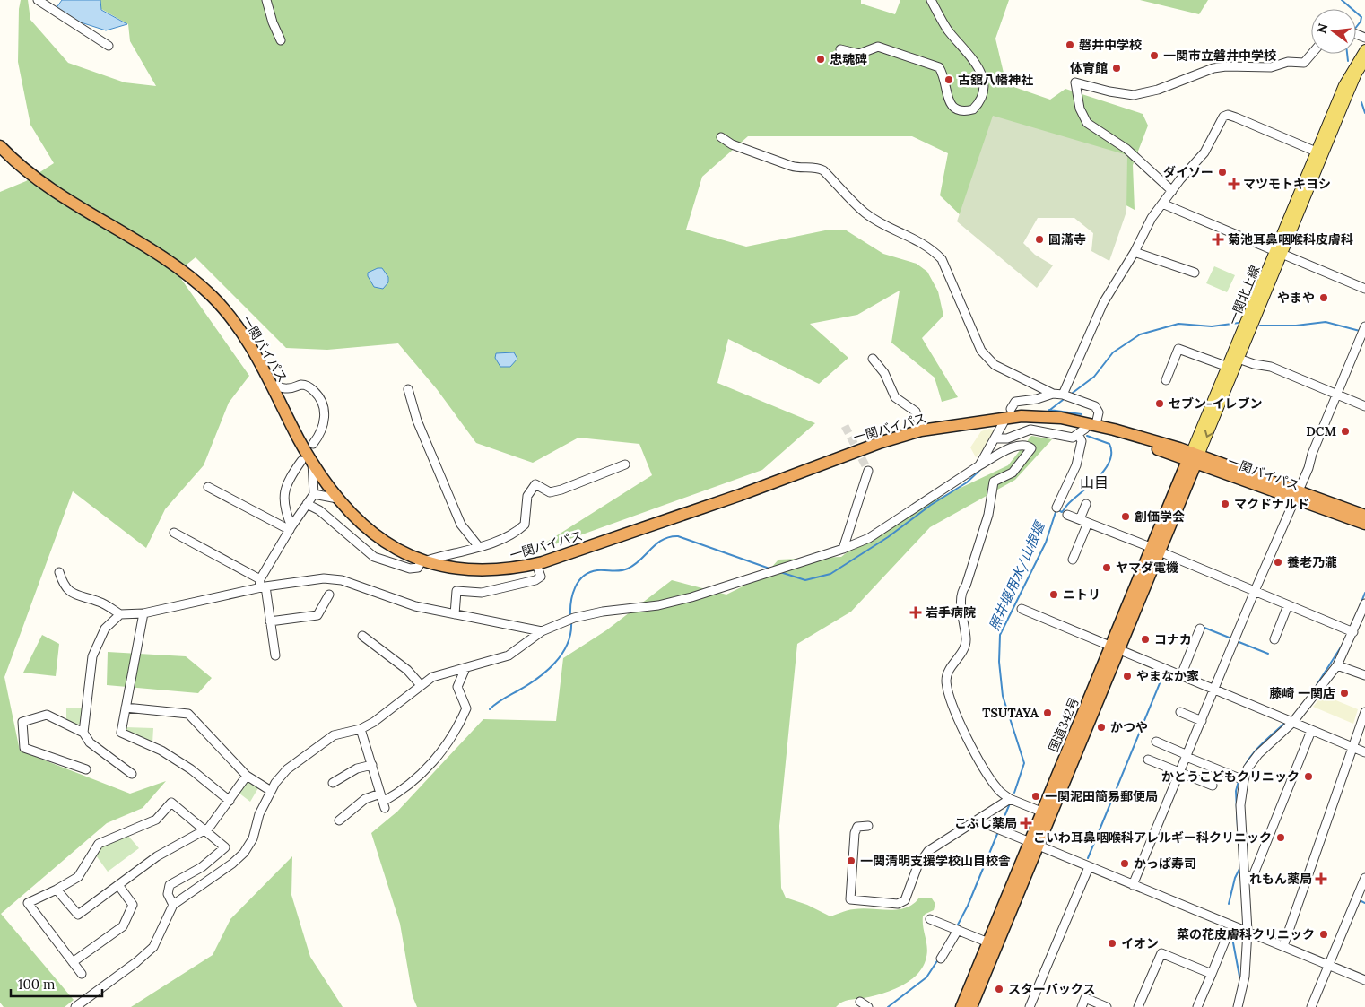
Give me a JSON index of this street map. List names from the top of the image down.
{
  "streets": {
    "highway": ["一関バイパス", "国道342号"],
    "main road": ["一関北上線"]
  },
  "crossings": [
    ["一関北上線", "一関バイパス"],
    ["一関北上線", "国道342号"],
    ["一関バイパス", "国道342号"]
  ],
  "districts": ["山目"],
  "water": ["照井堰用水/山根堰"],
  "places": {
    "other": [
      "磐井中学校",
      "一関市立磐井中学校",
      "忠魂碑",
      "体育館",
      "古舘八幡神社",
      "ダイソー",
      "圓滿寺",
      "やまや",
      "セブン-イレブン",
      "DCM",
      "マクドナルド",
      "創価学会",
      "養老乃瀧",
      "ヤマダ電機",
      "ニトリ",
      "コナカ",
      "やまなか家",
      "藤崎 一関店",
      "TSUTAYA",
      "かつや",
      "かとうこどもクリニック",
      "一関泥田簡易郵便局",
      "こいわ耳鼻咽喉科アレルギー科クリニック",
      "一関清明支援学校山目校舎",
      "かっぱ寿司",
      "菜の花皮膚科クリニック",
      "イオン",
      "スターバックス"
    ],
    "health": [
      "マツモトキヨシ",
      "菊池耳鼻咽喉科皮膚科",
      "岩手病院",
      "こぶし薬局",
      "れもん薬局"
    ]
  },
  "scale_bar": "100 m",
  "north": "left"
}
